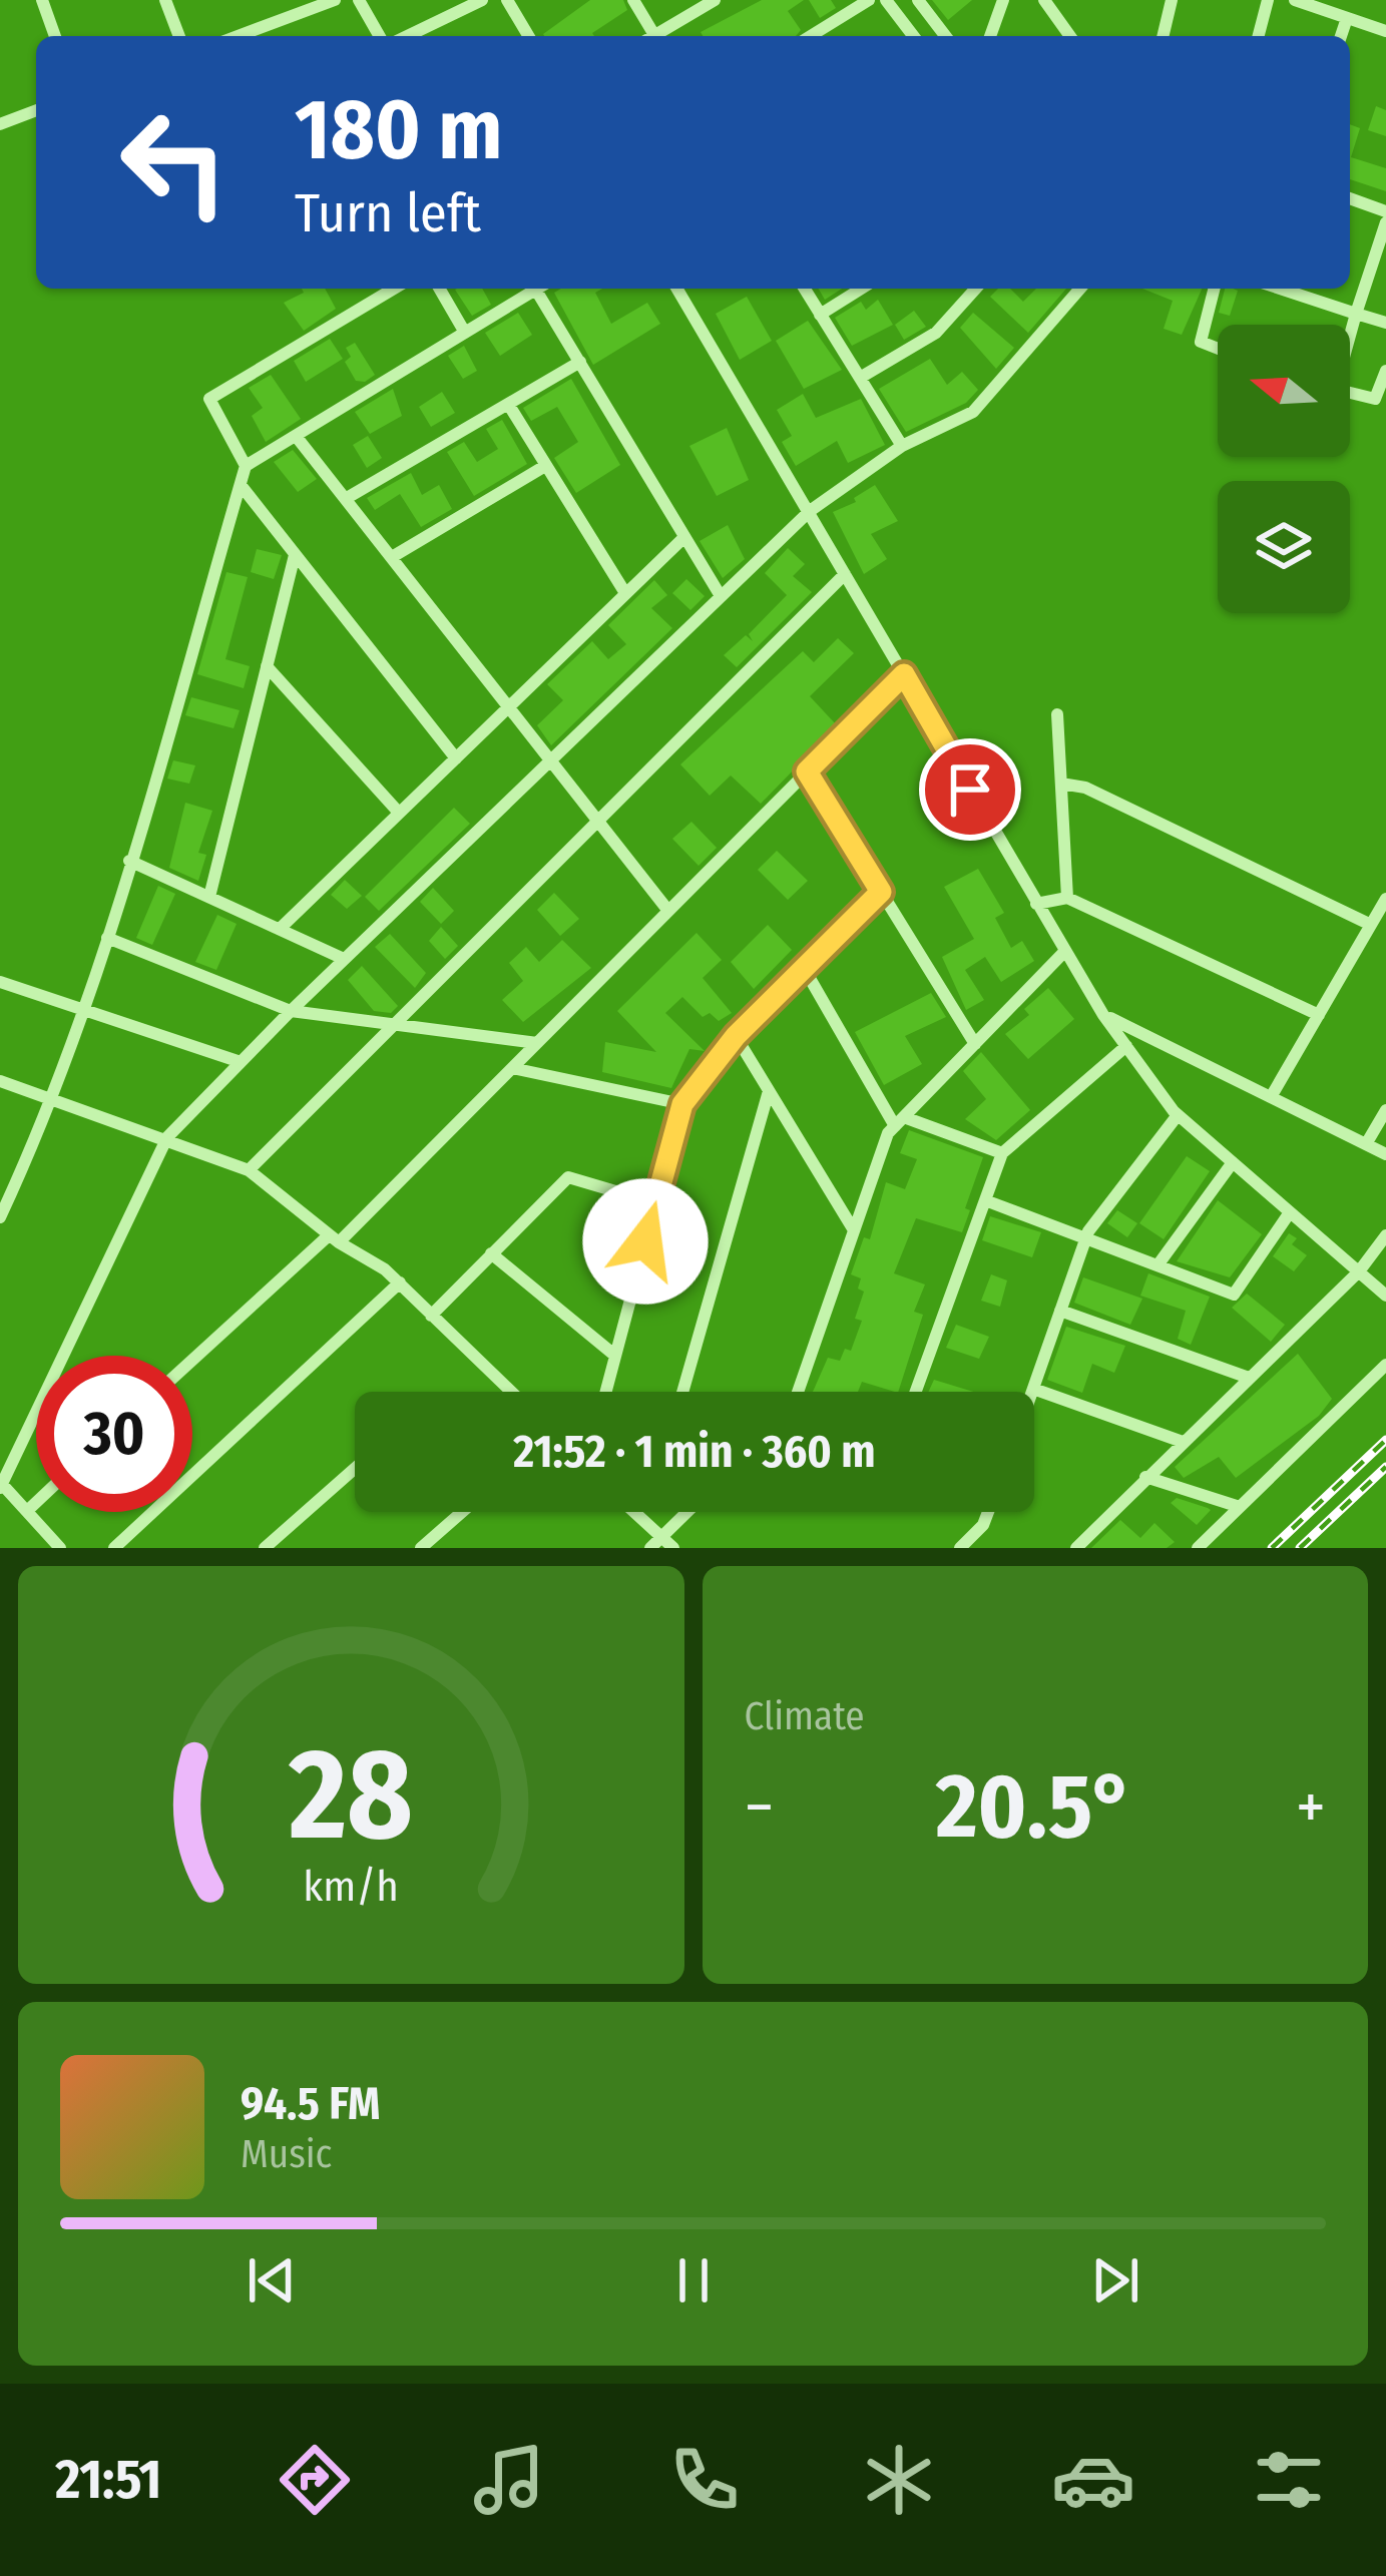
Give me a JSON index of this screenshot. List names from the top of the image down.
{
  "north": "left",
  "page": {
    "turn": ["180 m", "Turn left"],
    "limit": "30",
    "trip": "21:52 · 1 min · 360 m",
    "tile": "Climate",
    "heat": ["−", "20.5°", "+"],
    "song": ["94.5 FM", "Music"],
    "tabs": "21:51",
    "gauge": ["28", "km/h"]
  }
}
